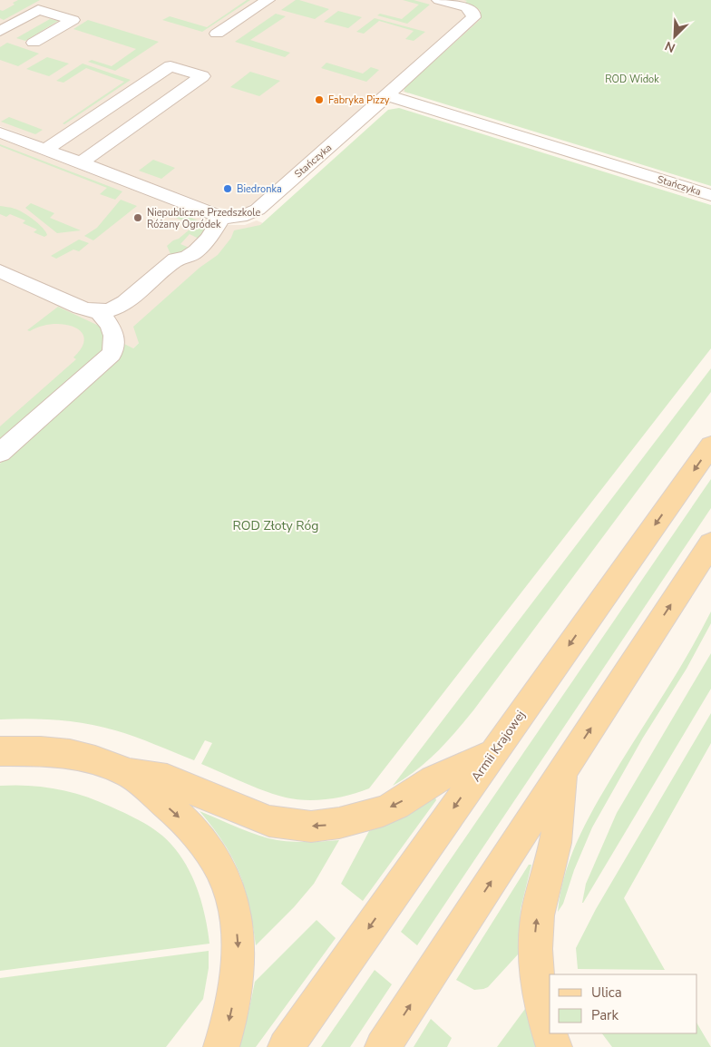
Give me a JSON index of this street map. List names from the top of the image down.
{
  "streets": {
    "main road": ["Armii Krajowej"],
    "street": ["Stańczyka"]
  },
  "parks": ["ROD Widok", "ROD Złoty Róg"],
  "places": ["Fabryka Pizzy", "Biedronka", "Niepubliczne Przedszkole Różany Ogródek"],
  "legend": ["Ulica", "Park"],
  "north": "bottom left"
}
